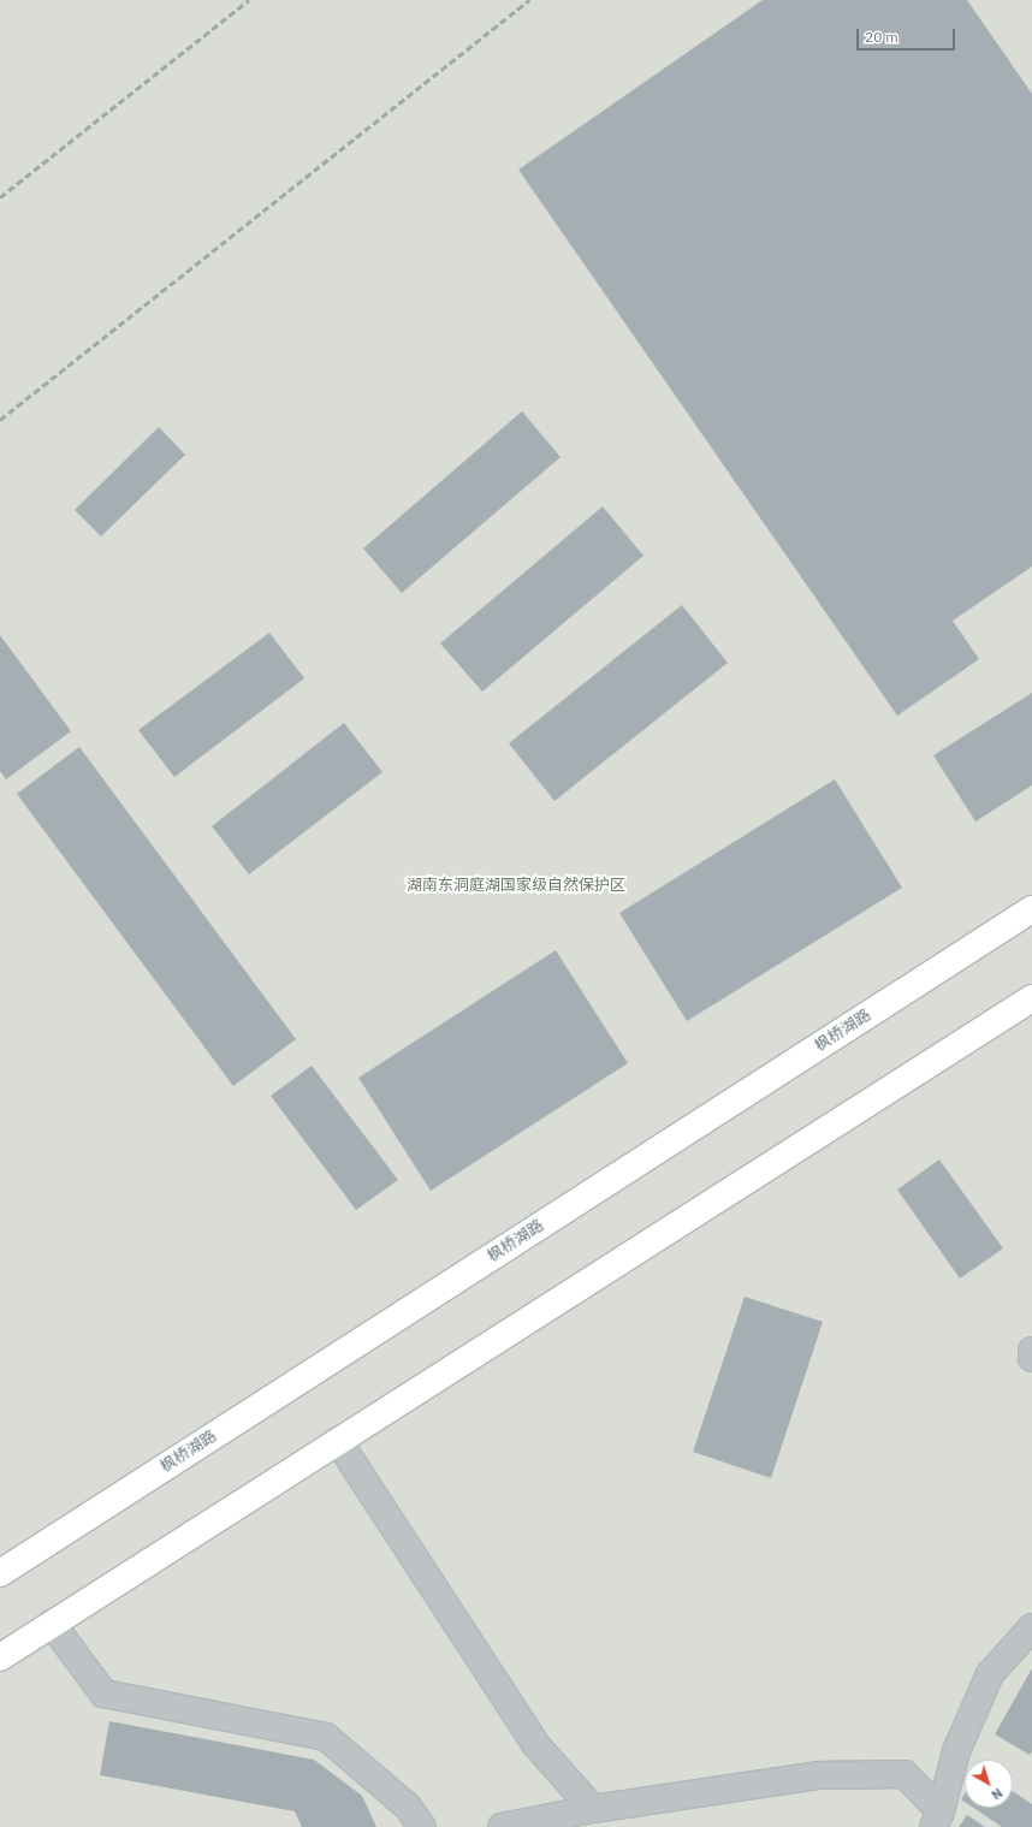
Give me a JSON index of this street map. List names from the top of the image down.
{
  "streets": {
    "main road": ["枫桥湖路"]
  },
  "parks": ["湖南东洞庭湖国家级自然保护区"],
  "scale_bar": "20 m",
  "north": "bottom right"
}
